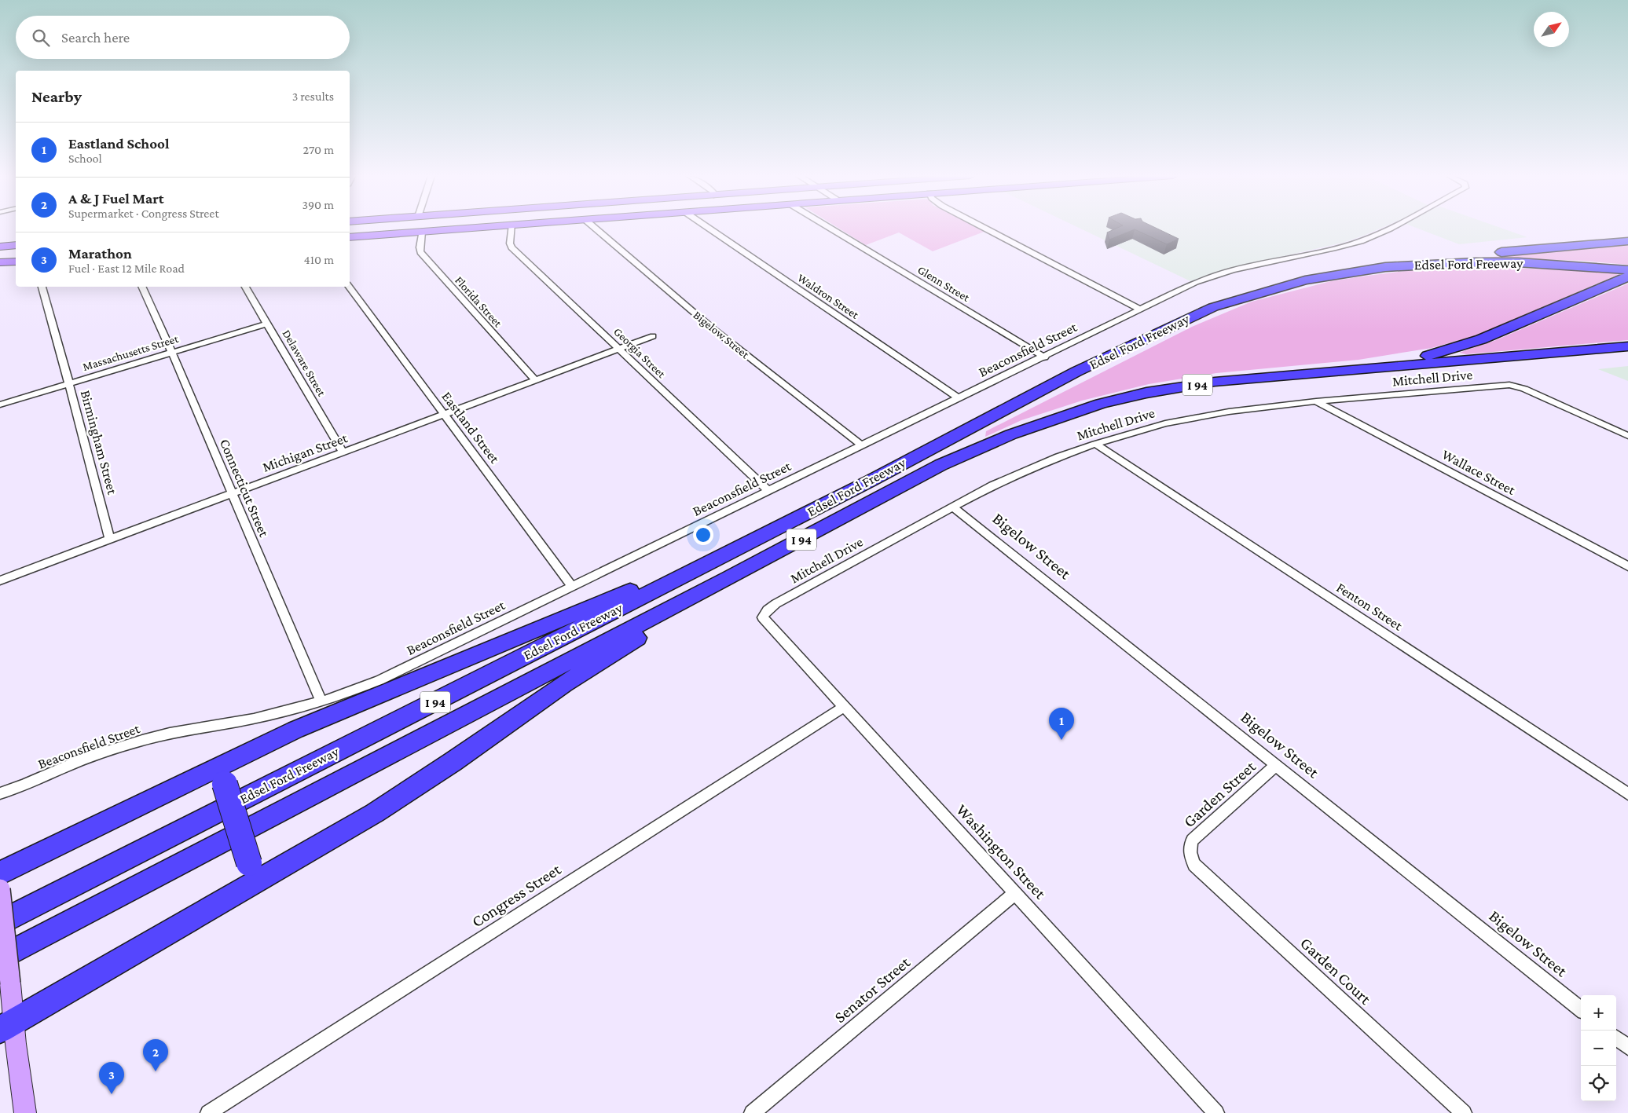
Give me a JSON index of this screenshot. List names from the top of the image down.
{
  "streets": {
    "highway": ["Edsel Ford Freeway", "I 94"],
    "street": [
      "Glenn Street",
      "Waldron Street",
      "Florida Street",
      "Bigelow Street",
      "Beaconsfield Street",
      "Massachusetts Street",
      "Georgia Street",
      "Delaware Street",
      "Mitchell Drive",
      "Eastland Street",
      "Birmingham Street",
      "Michigan Street",
      "Wallace Street",
      "Connecticut Street",
      "Fenton Street",
      "Garden Street",
      "Washington Street",
      "Congress Street",
      "Garden Court",
      "Senator Street"
    ]
  },
  "crossings": [
    ["Glenn Street", "Beaconsfield Street"],
    ["Waldron Street", "Beaconsfield Street"],
    ["Florida Street", "Michigan Street"],
    ["Bigelow Street", "Beaconsfield Street"],
    ["Bigelow Street", "Mitchell Drive"],
    ["Bigelow Street", "Garden Street"],
    ["Beaconsfield Street", "Georgia Street"],
    ["Beaconsfield Street", "Eastland Street"],
    ["Beaconsfield Street", "Connecticut Street"],
    ["Massachusetts Street", "Delaware Street"],
    ["Massachusetts Street", "Birmingham Street"],
    ["Massachusetts Street", "Connecticut Street"],
    ["Georgia Street", "Michigan Street"],
    ["Delaware Street", "Michigan Street"],
    ["Mitchell Drive", "Wallace Street"],
    ["Mitchell Drive", "Fenton Street"],
    ["Mitchell Drive", "Washington Street"],
    ["Eastland Street", "Michigan Street"],
    ["Birmingham Street", "Michigan Street"],
    ["Michigan Street", "Connecticut Street"],
    ["Garden Street", "Garden Court"],
    ["Washington Street", "Congress Street"],
    ["Washington Street", "Senator Street"]
  ],
  "north": "top right",
  "page": {
    "search": "Search here",
    "heading": ["Nearby", "3 results"],
    "list": [
      {
        "mark": "1",
        "name": "Eastland School",
        "note": "School",
        "value": "270 m"
      },
      {
        "mark": "2",
        "name": "A & J Fuel Mart",
        "note": "Supermarket · Congress Street",
        "value": "390 m"
      },
      {
        "mark": "3",
        "name": "Marathon",
        "note": "Fuel · East 12 Mile Road",
        "value": "410 m"
      }
    ],
    "pins": ["1", "2", "3"],
    "map_buttons": ["+", "−"]
  }
}
